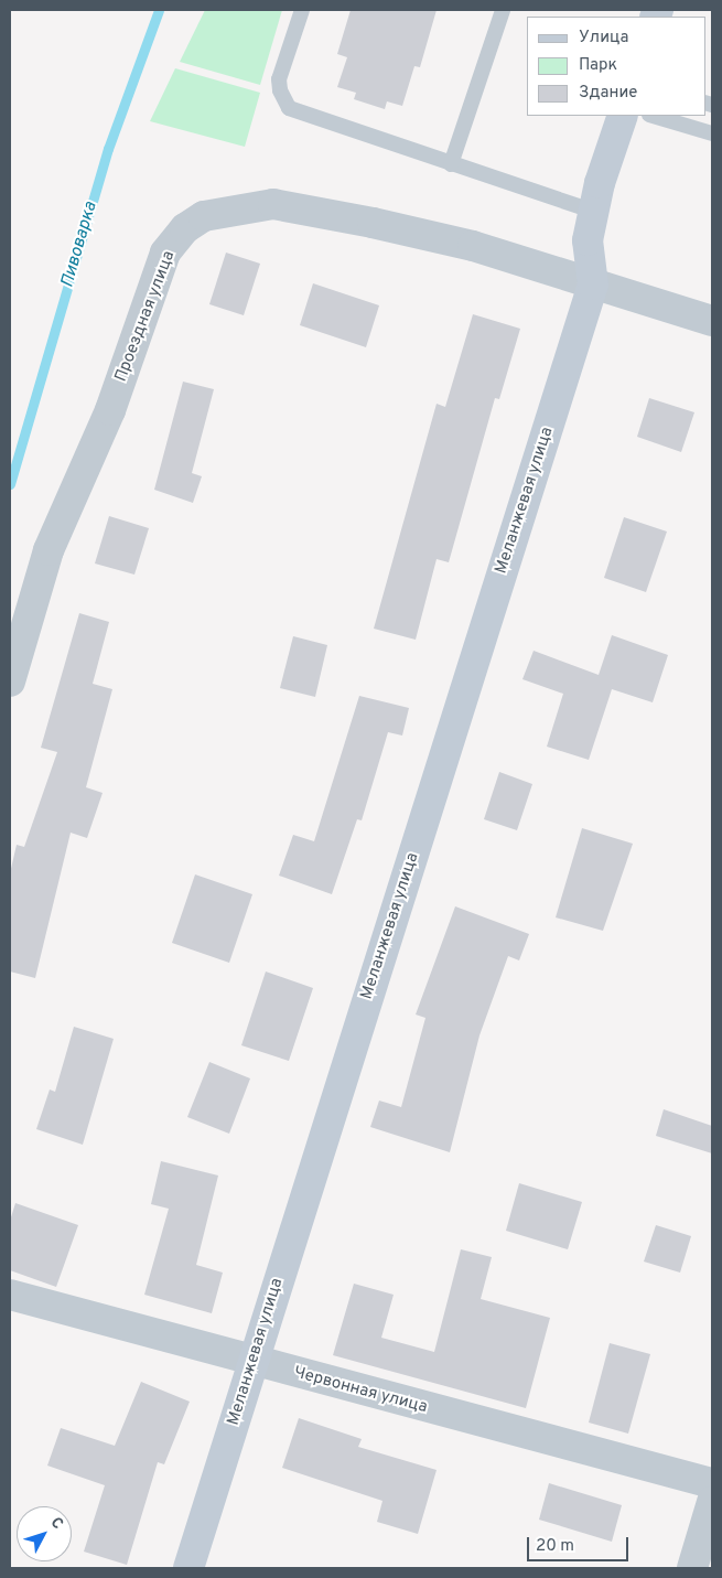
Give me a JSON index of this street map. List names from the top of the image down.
{
  "streets": {
    "street": ["Проездная улица", "Меланжевая улица", "Червонная улица"]
  },
  "crossings": [
    ["Проездная улица", "Меланжевая улица"],
    ["Меланжевая улица", "Червонная улица"]
  ],
  "water": ["Пивоварка"],
  "legend": ["Улица", "Парк", "Здание"],
  "scale_bar": "20 m",
  "north": "top right"
}
